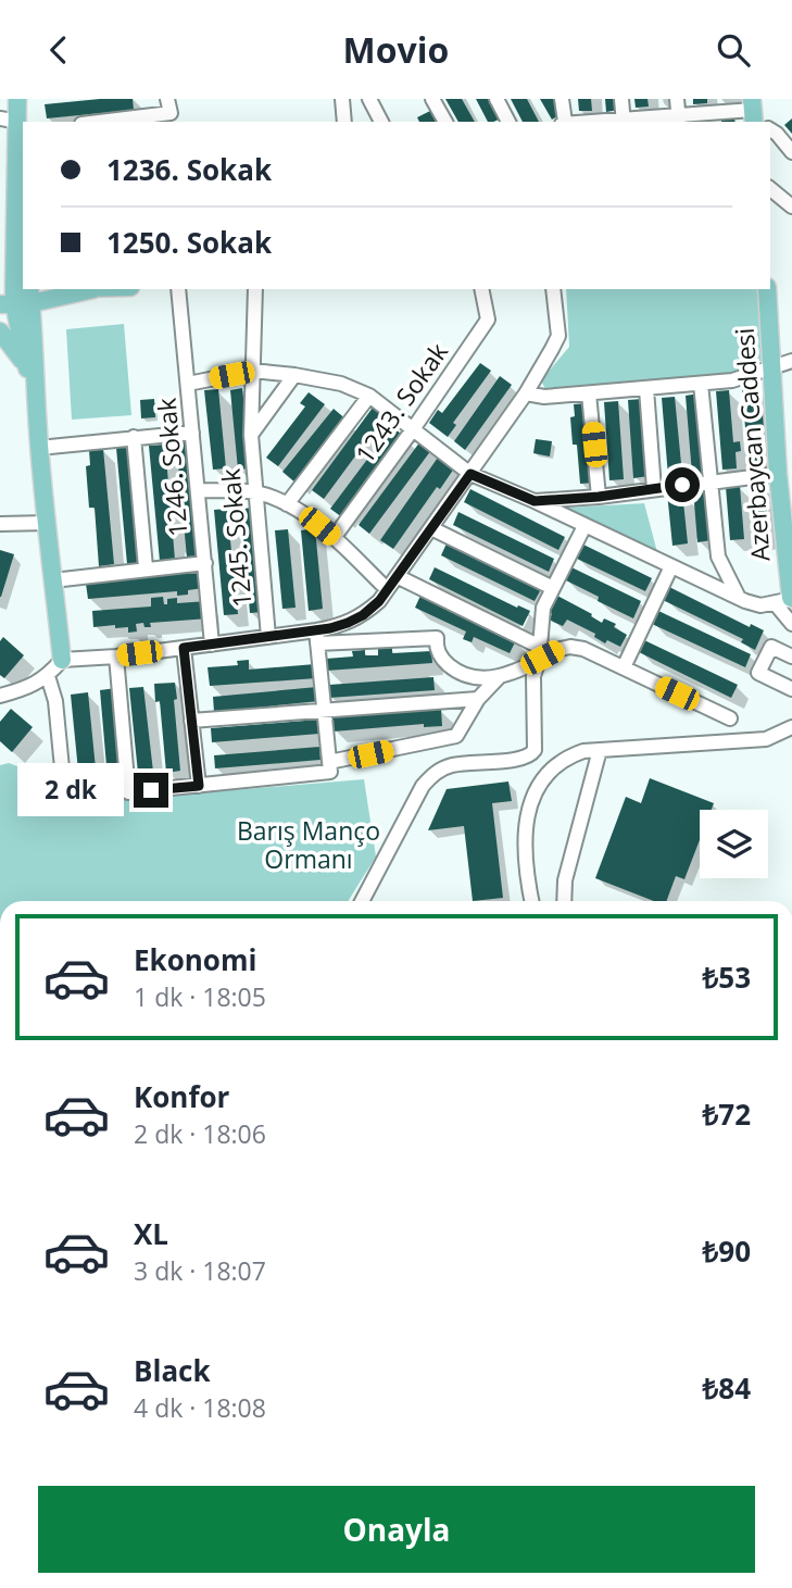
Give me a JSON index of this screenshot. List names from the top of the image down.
{
  "streets": {
    "main road": ["Azerbaycan Caddesi"],
    "street": ["1243. Sokak", "1246. Sokak", "1245. Sokak"]
  },
  "parks": ["Barış Manço Ormanı"],
  "page": {
    "header": "Movio",
    "banner": ["1236. Sokak", "1250. Sokak"],
    "bubble": "2 dk",
    "list": [
      {
        "name": "Ekonomi",
        "note": "1 dk · 18:05",
        "value": "₺53"
      },
      {
        "name": "Konfor",
        "note": "2 dk · 18:06",
        "value": "₺72"
      },
      {
        "name": "XL",
        "note": "3 dk · 18:07",
        "value": "₺90"
      },
      {
        "name": "Black",
        "note": "4 dk · 18:08",
        "value": "₺84"
      }
    ],
    "buttons": "Onayla"
  }
}
